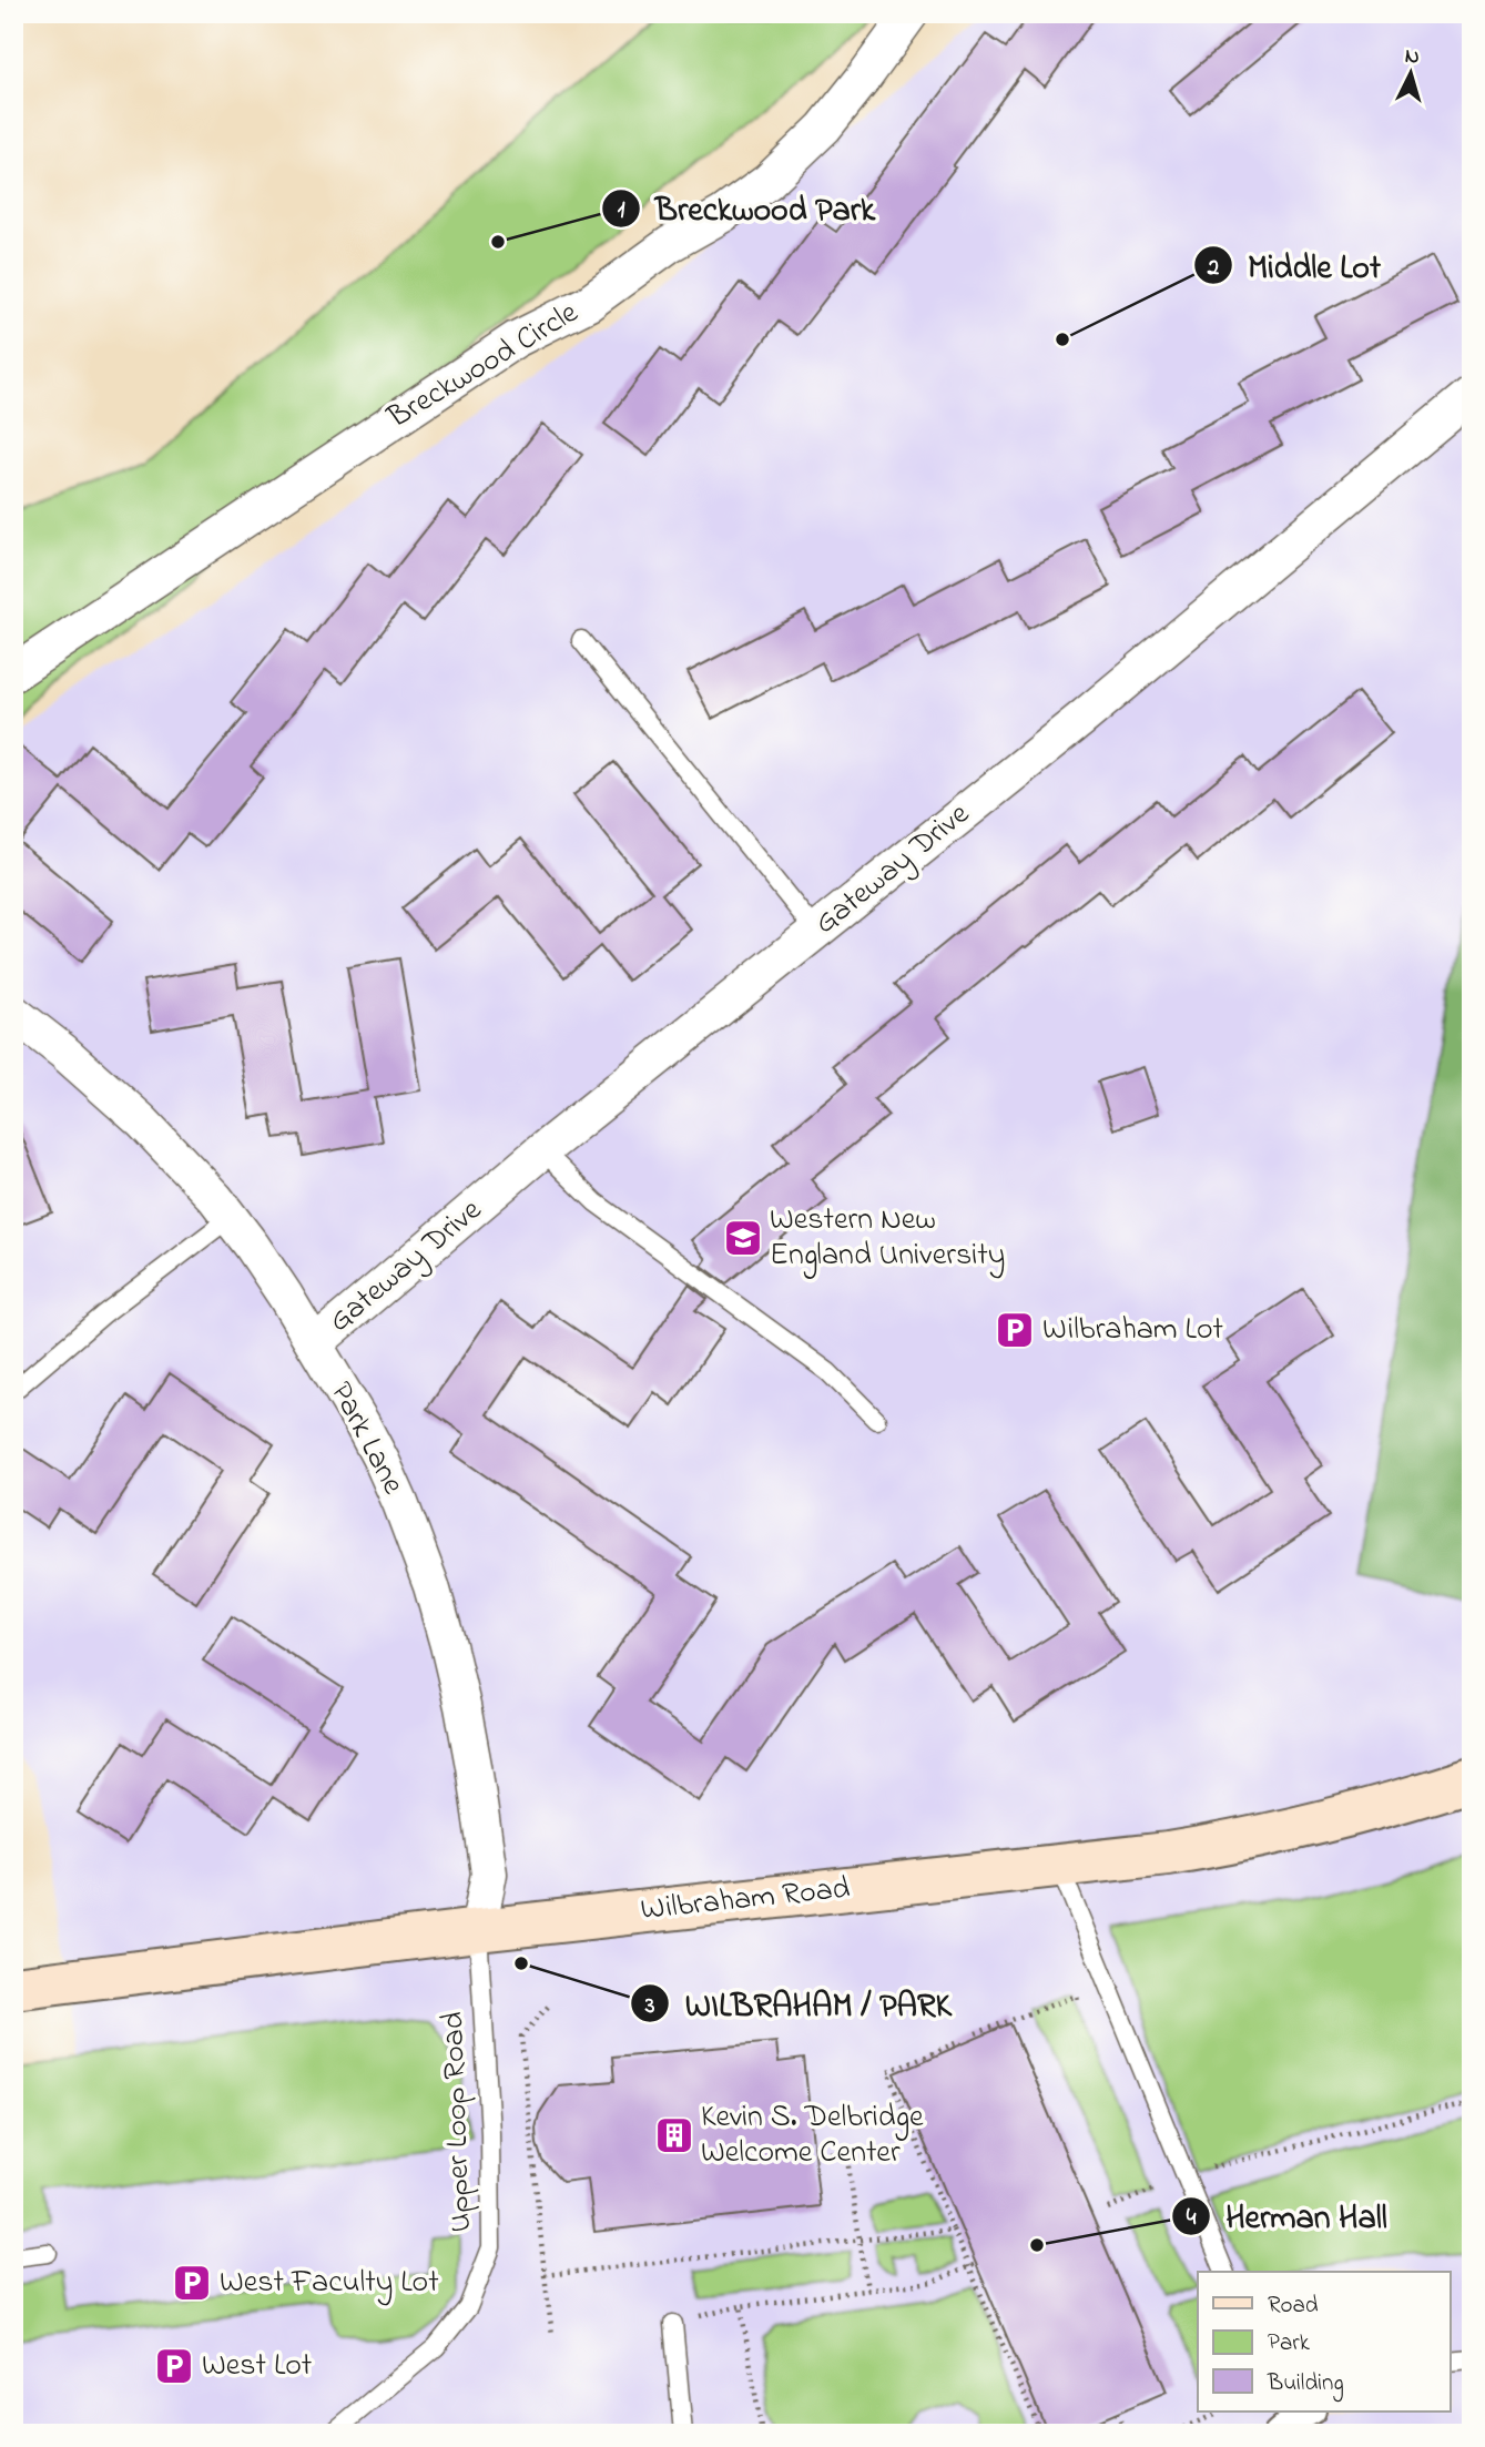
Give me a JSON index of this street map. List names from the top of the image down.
{
  "streets": {
    "main road": ["Wilbraham Road"],
    "street": ["Breckwood Circle", "Gateway Drive", "Park Lane"],
    "lane": ["Upper Loop Road"]
  },
  "crossings": [
    ["Gateway Drive", "Park Lane"],
    ["Park Lane", "Wilbraham Road"],
    ["Park Lane", "Upper Loop Road"],
    ["Wilbraham Road", "Upper Loop Road"]
  ],
  "places": {
    "other": [
      "Breckwood Park",
      "Middle Lot",
      "WILBRAHAM / PARK",
      "Herman Hall"
    ],
    "school or university": ["Western New England University"],
    "parking": ["Wilbraham Lot", "West Faculty Lot", "West Lot"],
    "building": ["Kevin S. Delbridge Welcome Center"]
  },
  "legend": ["Road", "Park", "Building"],
  "north": "top"
}
